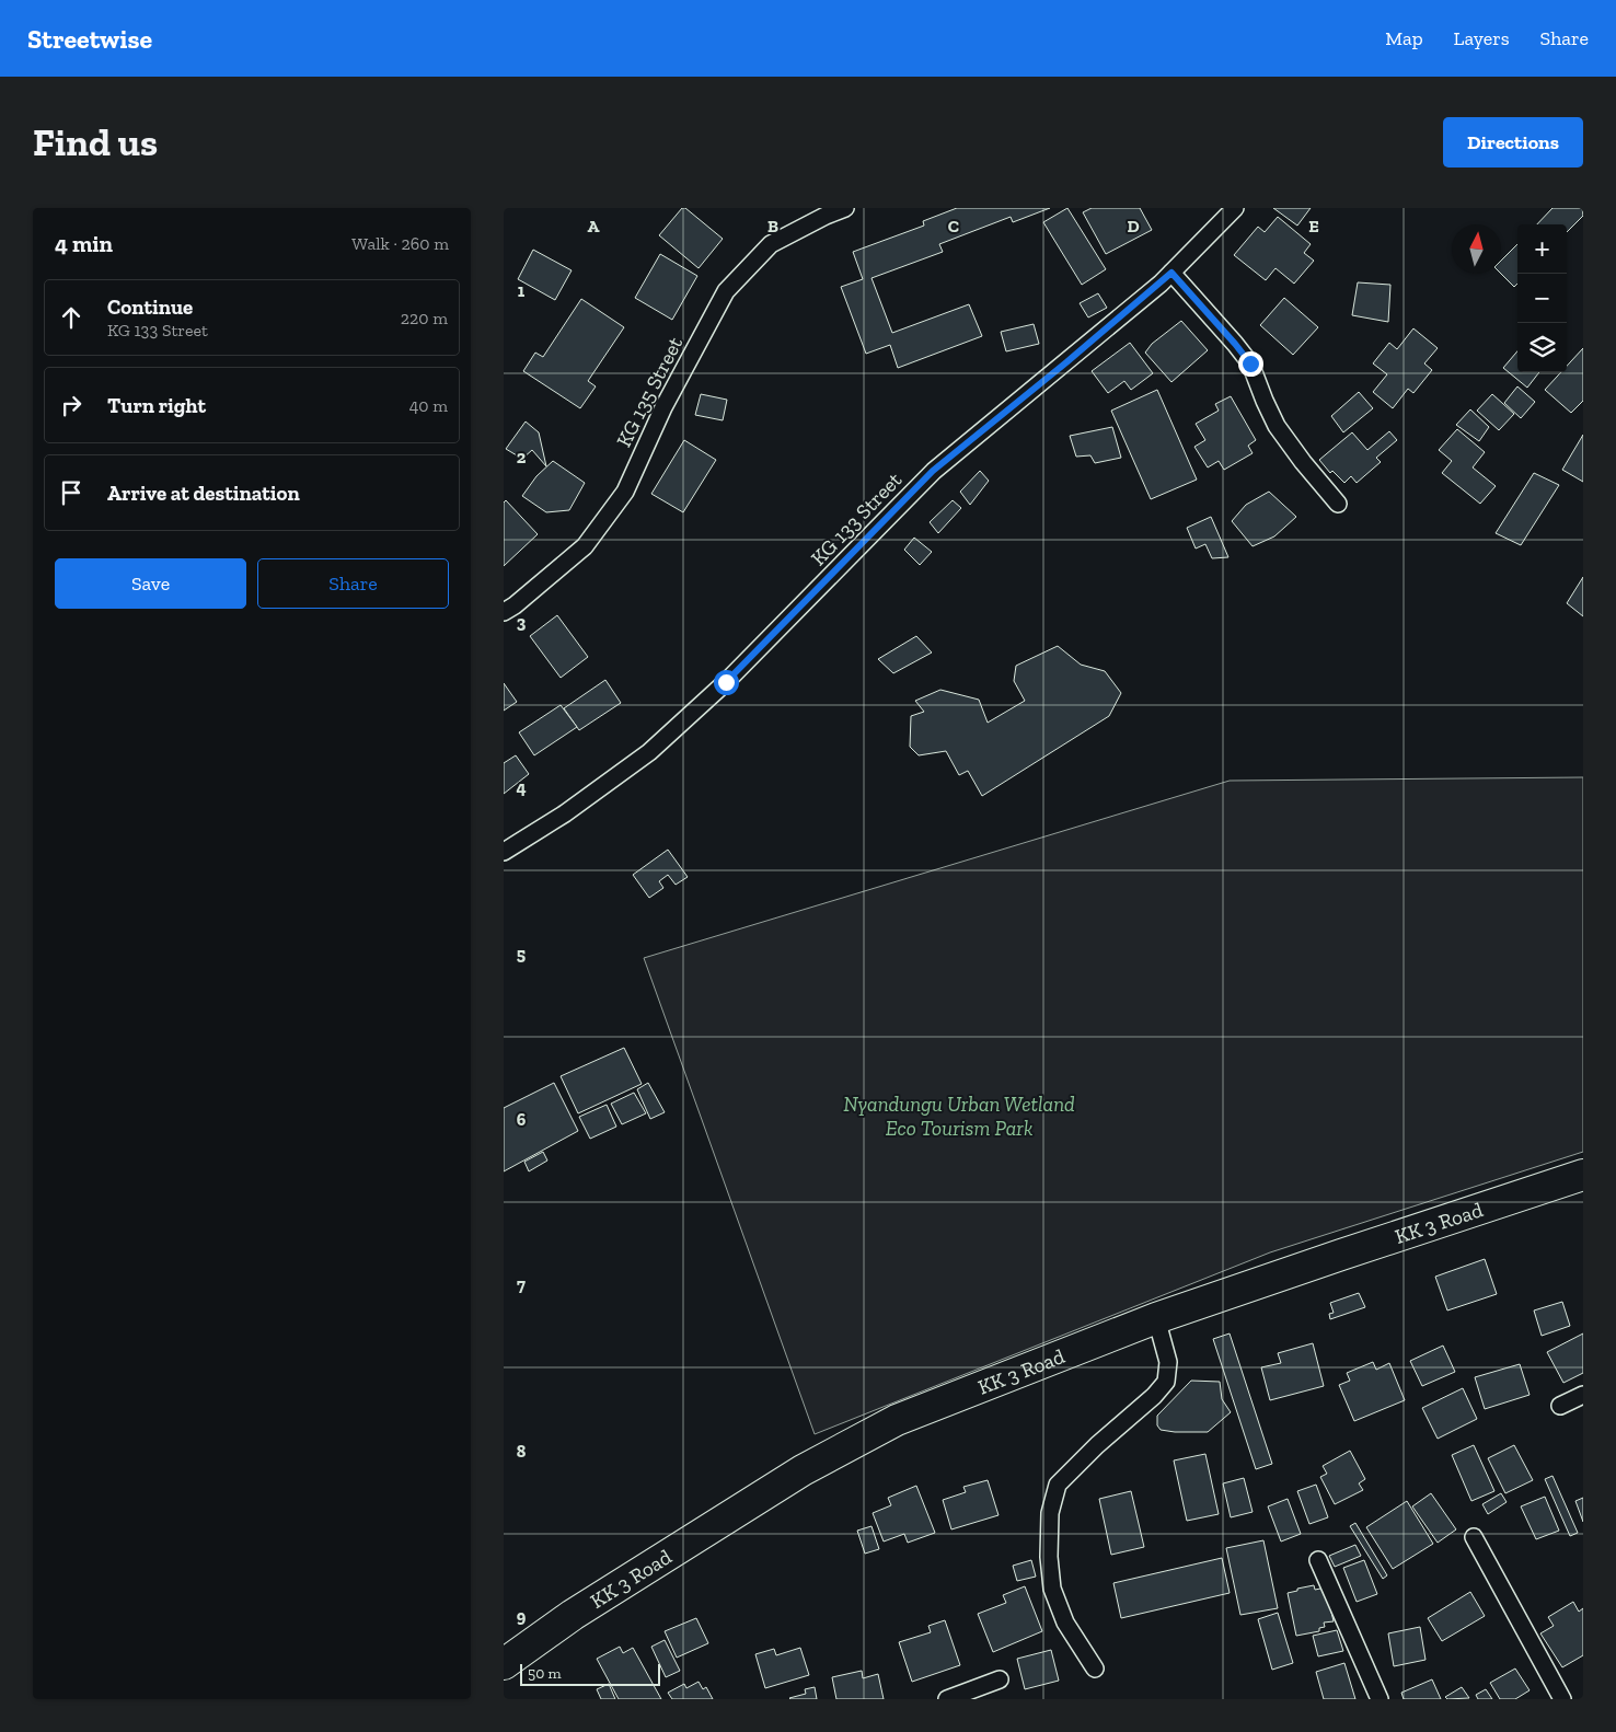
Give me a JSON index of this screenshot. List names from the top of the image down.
{
  "streets": {
    "highway": ["KK 3 Road"],
    "street": ["KG 135 Street", "KG 133 Street"]
  },
  "parks": ["Nyandungu Urban Wetland Eco Tourism Park"],
  "scale_bar": "50 m",
  "north": "top",
  "page": {
    "header": "Streetwise",
    "nav": ["Map", "Layers", "Share"],
    "buttons": [
      "Directions",
      ["Save", "Share"]
    ],
    "title": "Find us",
    "heading": ["4 min", "Walk · 260 m"],
    "map_buttons": ["+", "−"],
    "list": [
      ["Continue", "KG 133 Street", "220 m"],
      ["Turn right", "40 m"],
      "Arrive at destination"
    ],
    "scale": "50 m"
  },
  "grid": {
    "columns": [
      "A",
      "B",
      "C",
      "D",
      "E"
    ],
    "rows": [
      "1",
      "2",
      "3",
      "4",
      "5",
      "6",
      "7",
      "8",
      "9"
    ]
  }
}
